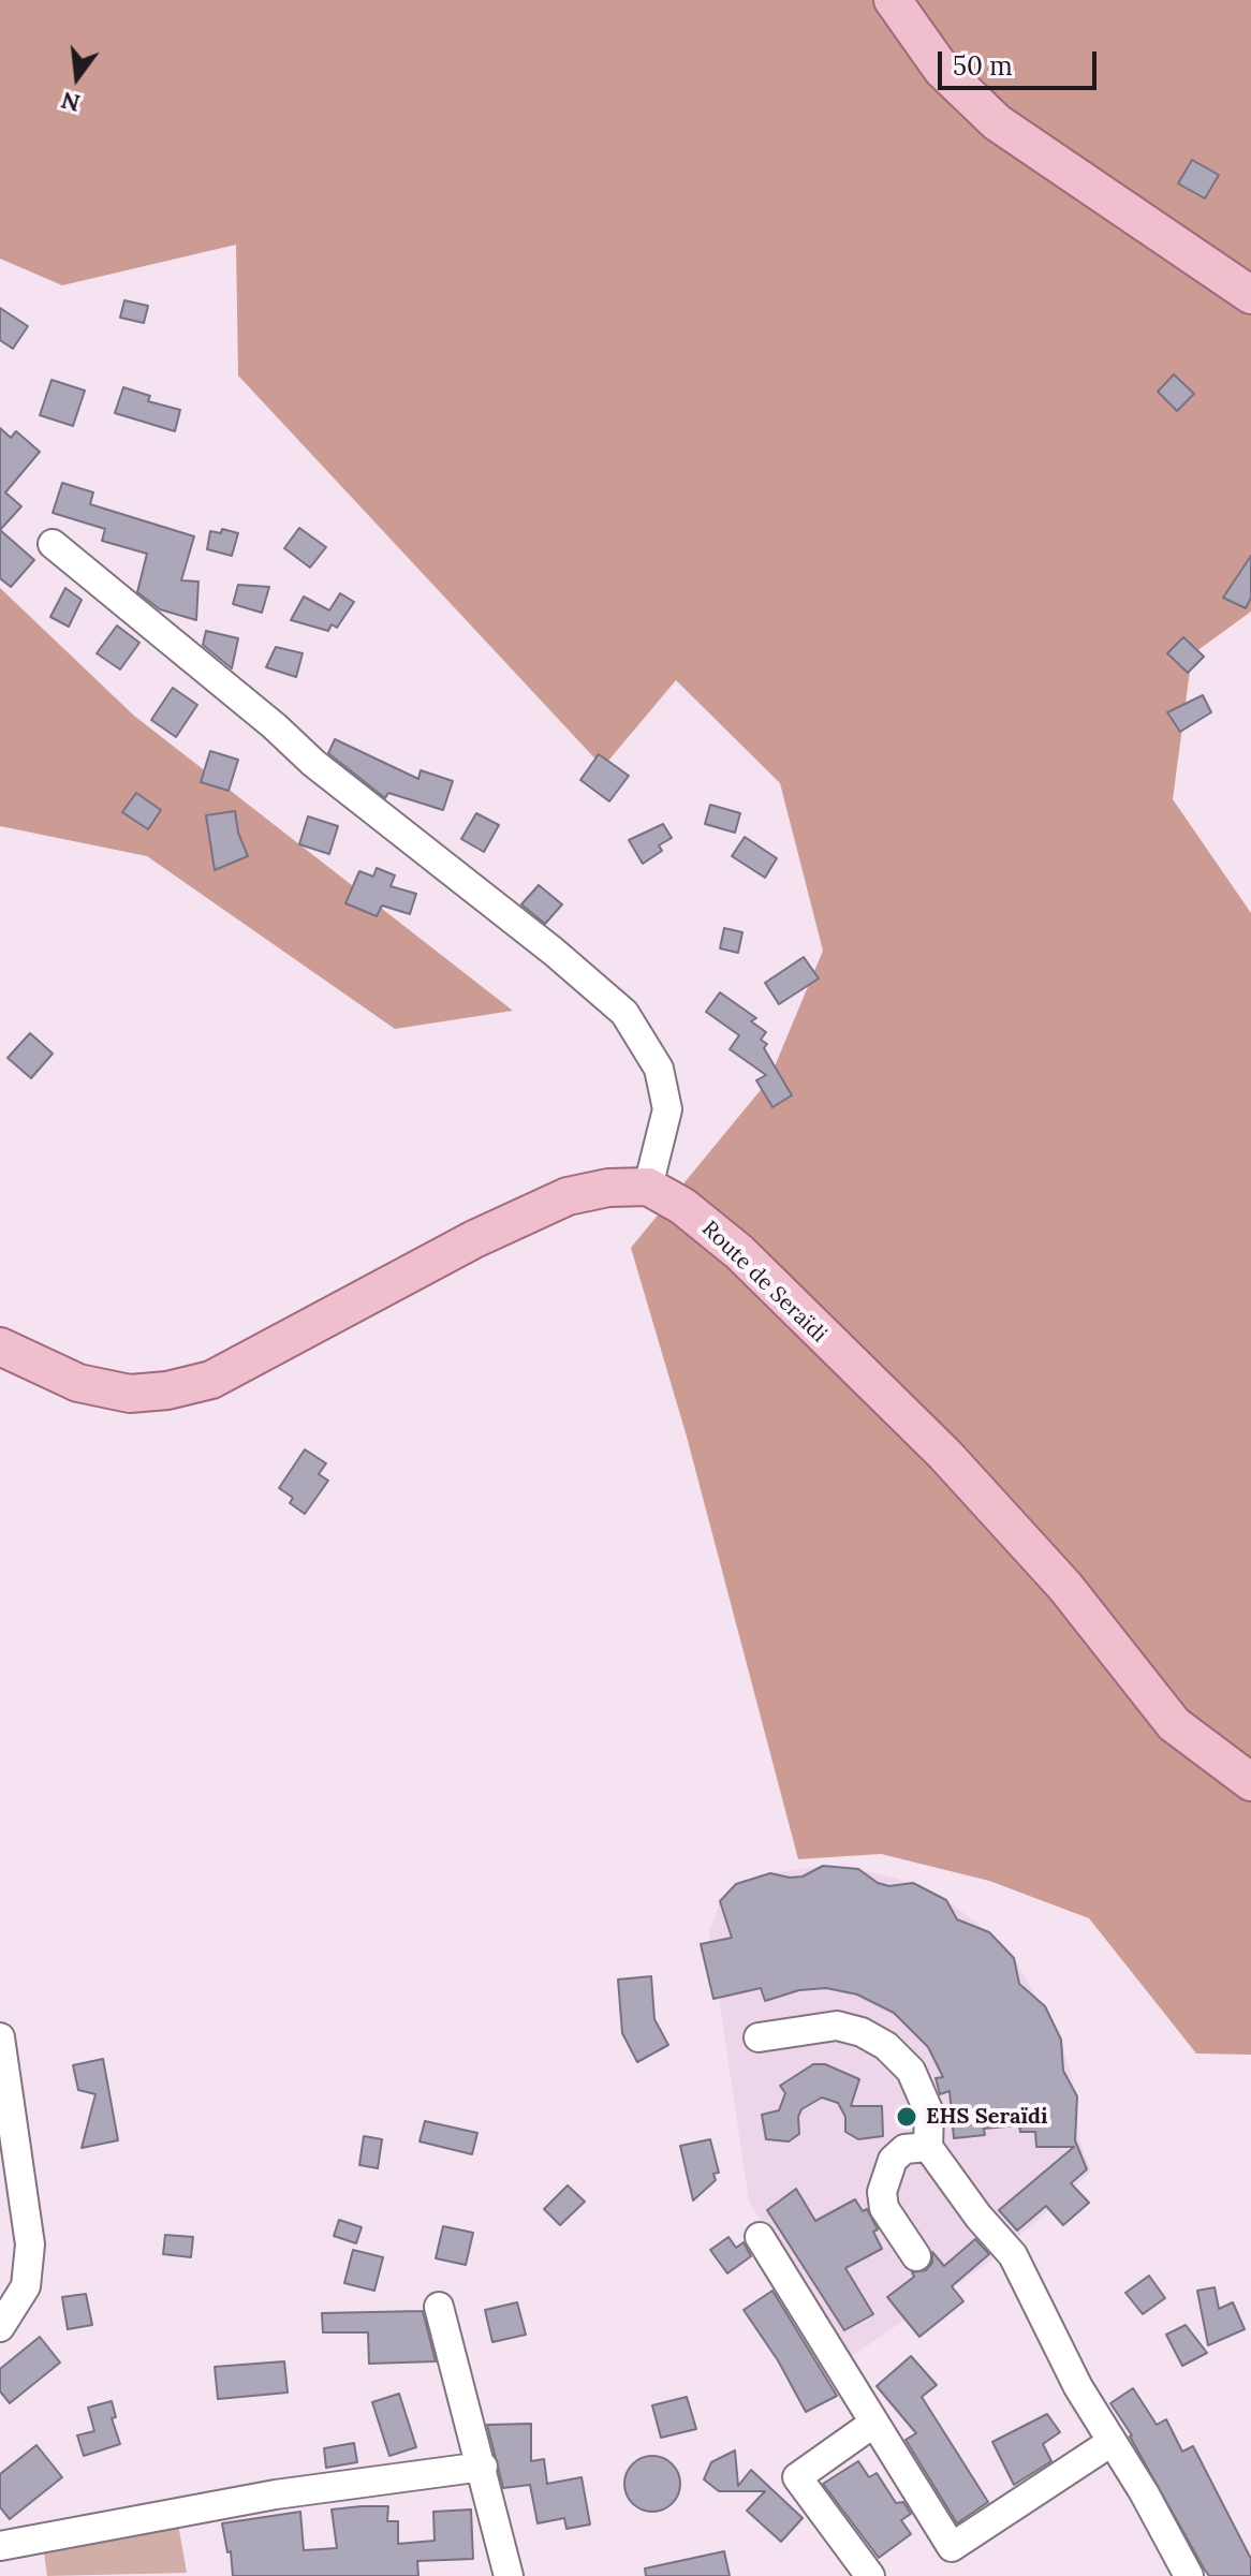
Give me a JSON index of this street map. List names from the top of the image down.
{
  "streets": {
    "main road": ["Route de Seraïdi"]
  },
  "places": ["EHS Seraïdi"],
  "scale_bar": "50 m",
  "north": "bottom"
}
